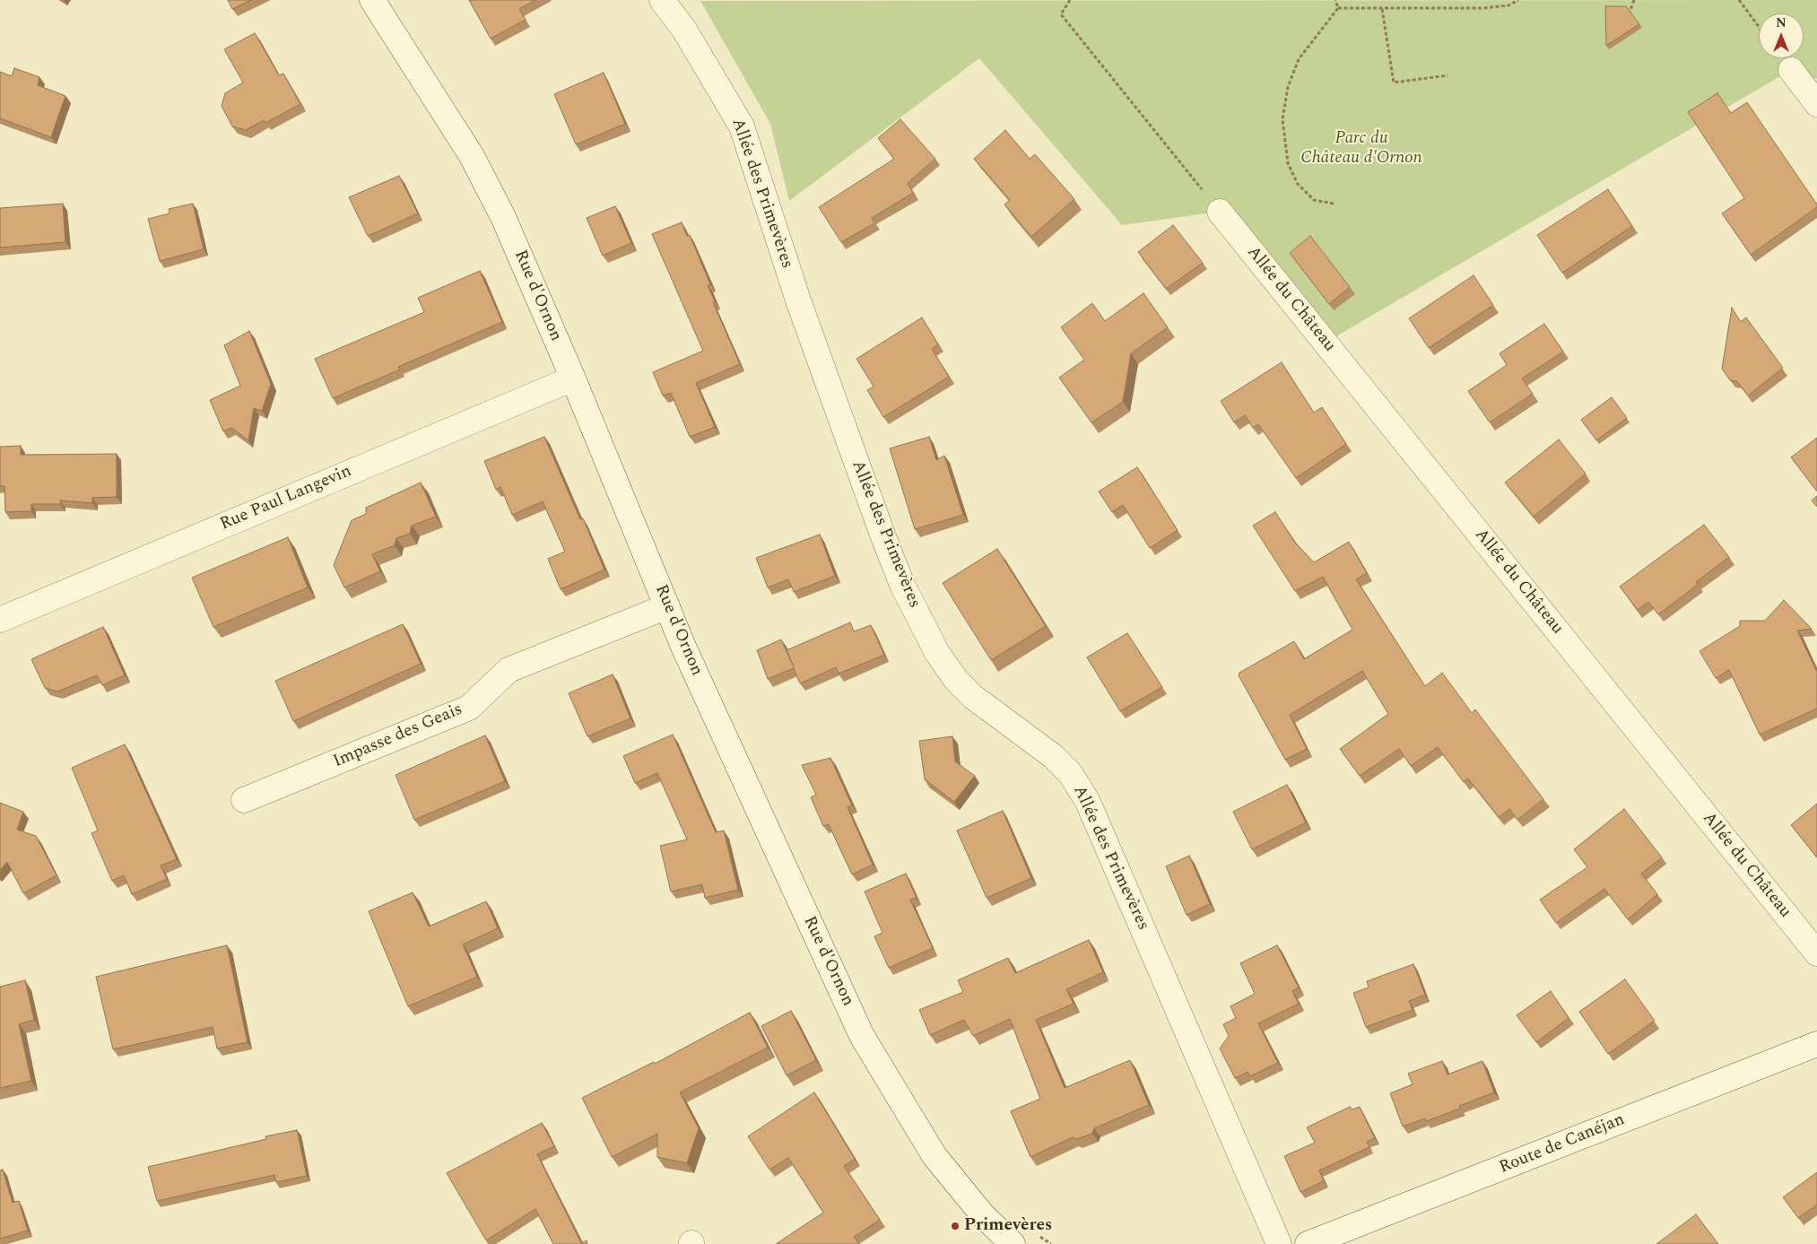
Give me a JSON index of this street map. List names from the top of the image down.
{
  "streets": {
    "street": [
      "Allée des Primevères",
      "Rue d'Ornon",
      "Allée du Château",
      "Rue Paul Langevin",
      "Impasse des Geais",
      "Route de Canéjan"
    ]
  },
  "crossings": [
    ["Rue d'Ornon", "Rue Paul Langevin"],
    ["Rue d'Ornon", "Impasse des Geais"]
  ],
  "parks": ["Parc du Château d'Ornon"],
  "places": ["Primevères"],
  "north": "top"
}
